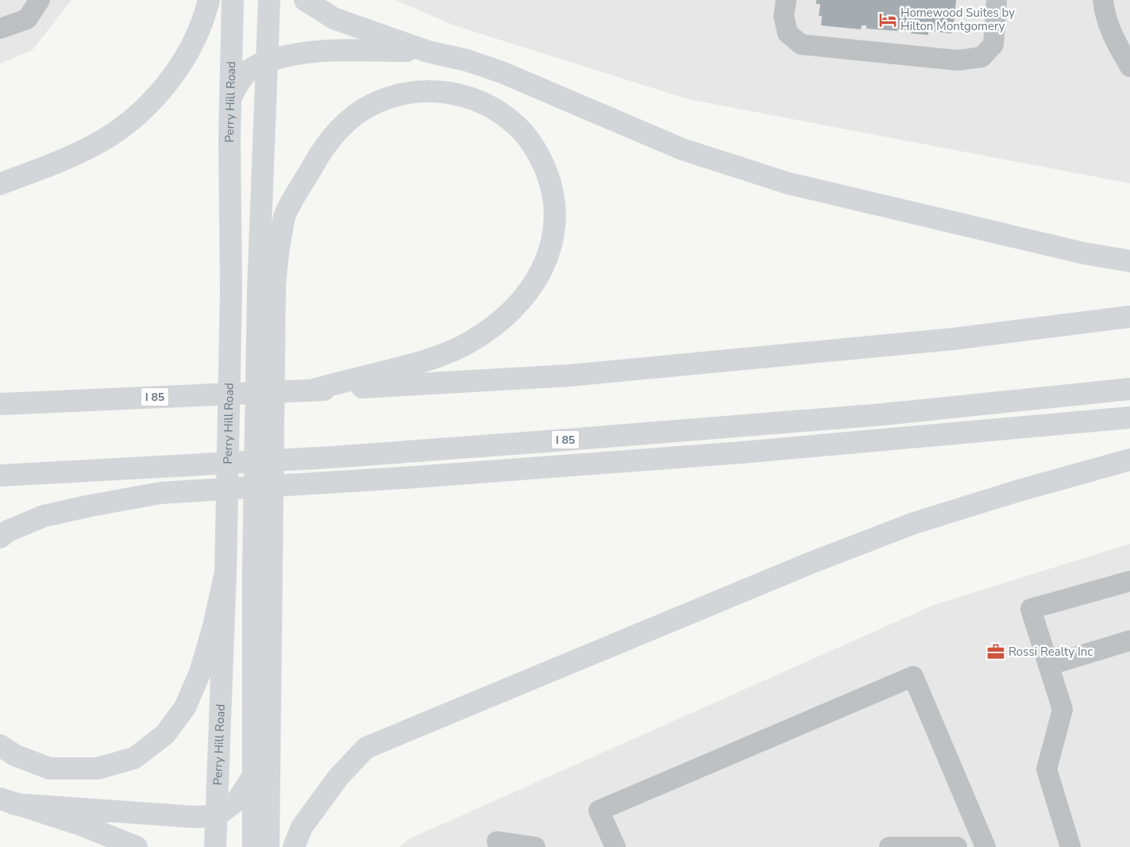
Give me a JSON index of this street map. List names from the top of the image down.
{
  "streets": {
    "main road": ["Perry Hill Road", "I 85"]
  },
  "places": {
    "hotel": ["Homewood Suites by Hilton Montgomery"],
    "office": ["Rossi Realty Inc"]
  }
}
